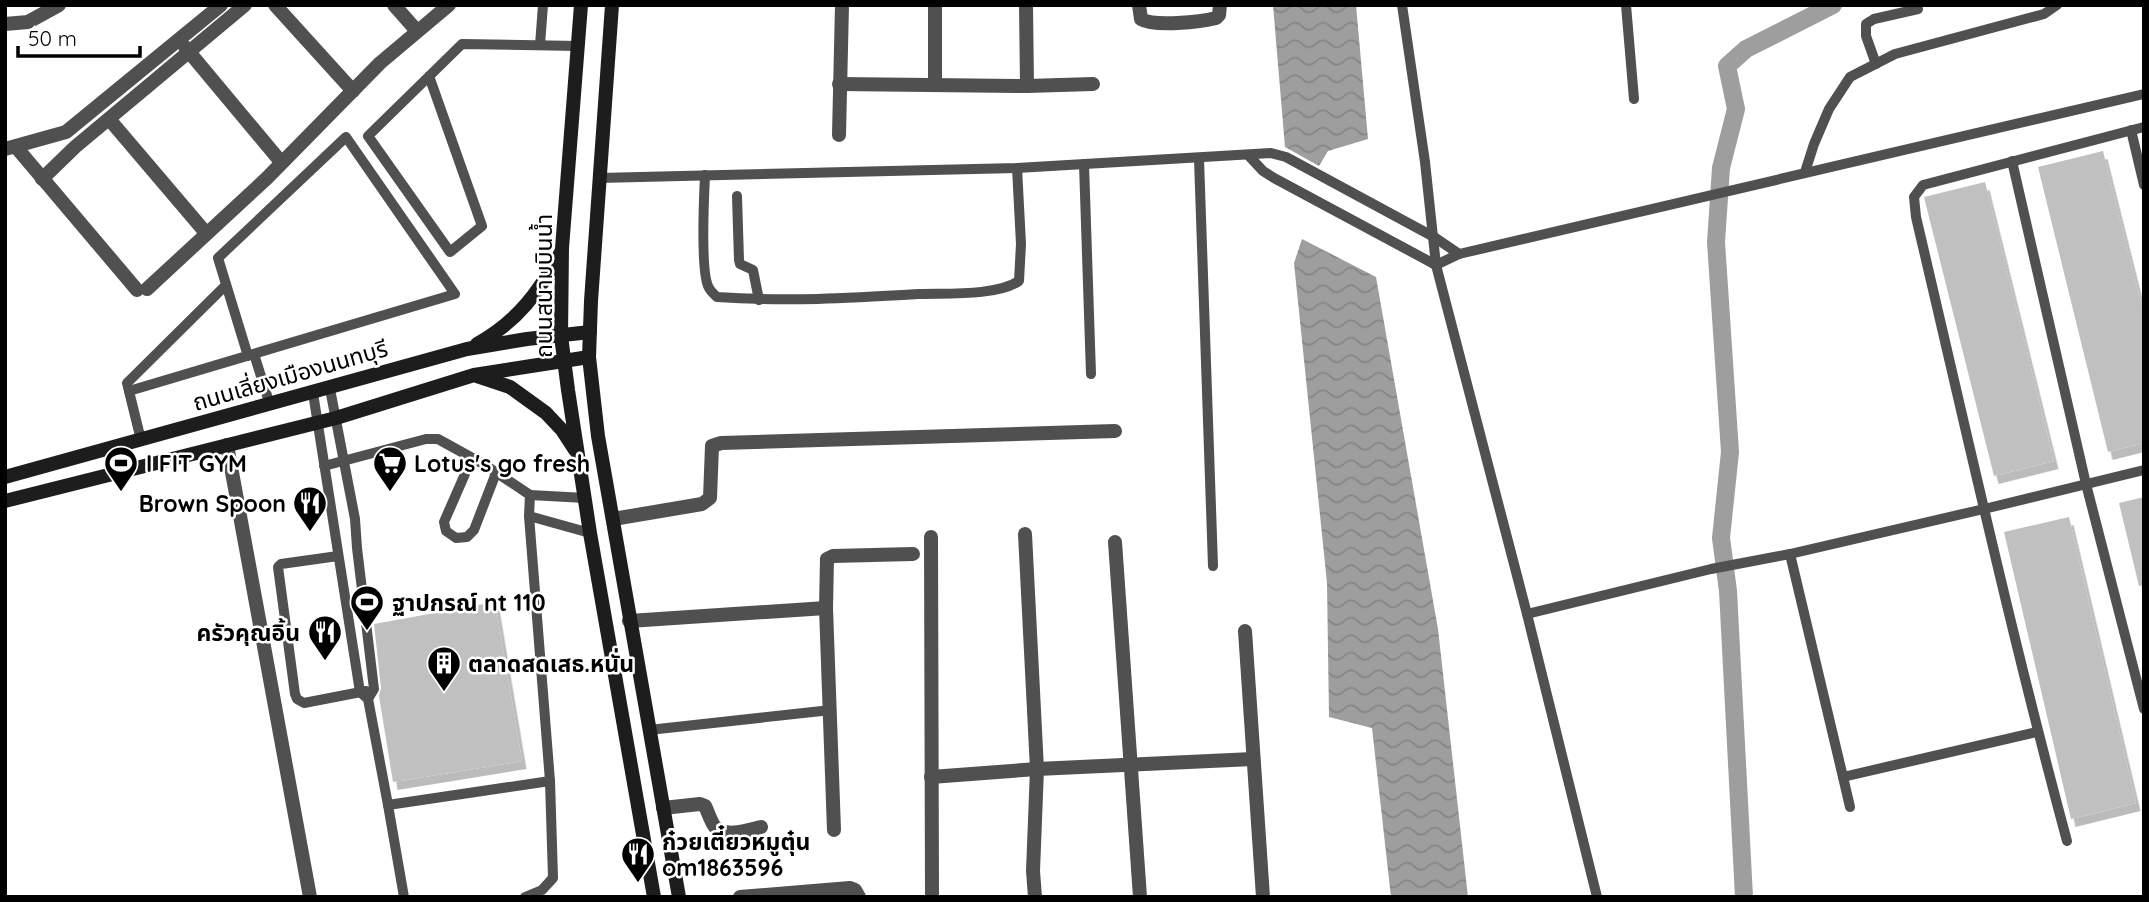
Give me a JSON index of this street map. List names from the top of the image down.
{
  "streets": {
    "main road": ["ถนนสนามบินน้ำ", "ถนนเลี่ยงเมืองนนทบุรี"]
  },
  "crossings": [
    ["ถนนสนามบินน้ำ", "ถนนเลี่ยงเมืองนนทบุรี"]
  ],
  "places": {
    "sports": ["I FIT GYM", "ฐาปกรณ์ nt 110"],
    "supermarket": ["Lotus's go fresh"],
    "restaurant": ["Brown Spoon", "ครัวคุณอิ้น", "ก๋วยเตี๋ยวหมูตุ๋น om1863596"],
    "building": ["ตลาดสดเสธ.หนั่น"]
  },
  "scale_bar": "50 m"
}
